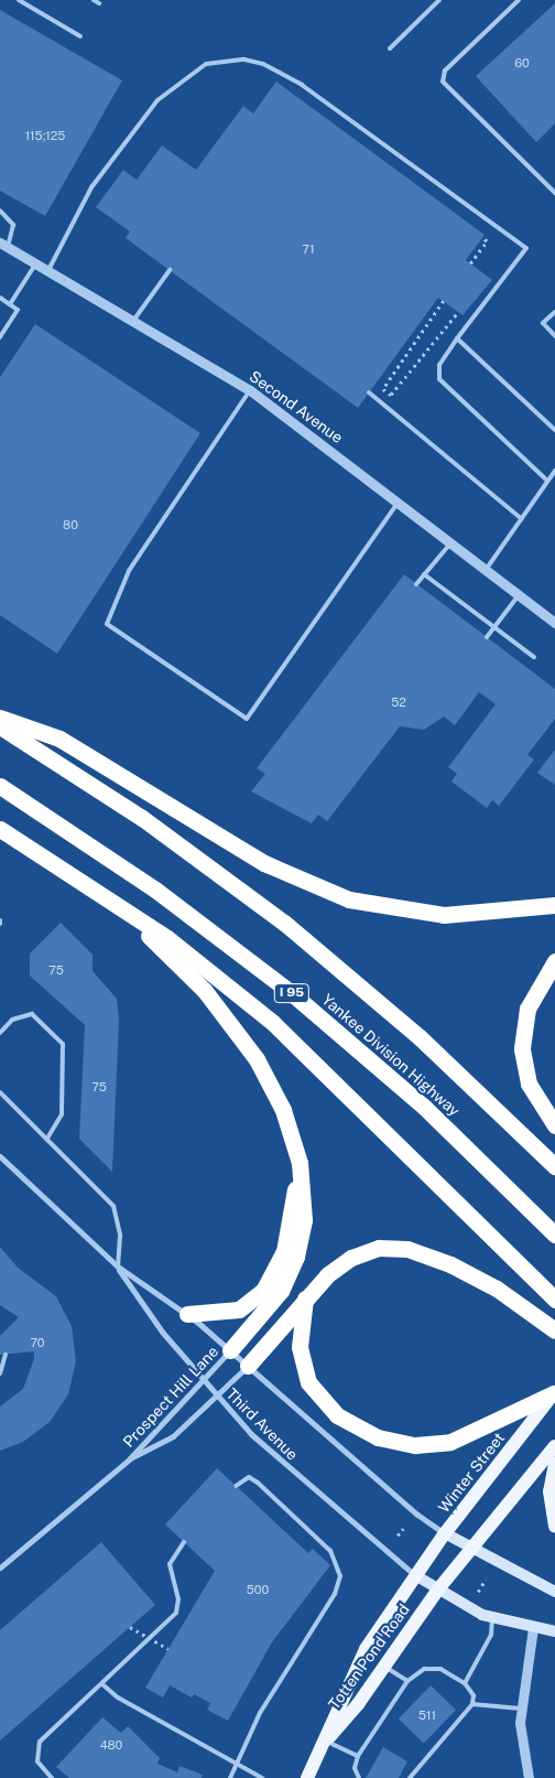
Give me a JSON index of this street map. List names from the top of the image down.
{
  "streets": {
    "highway": ["I 95", "Yankee Division Highway"],
    "main road": ["Winter Street", "Totten Pond Road"],
    "street": ["Second Avenue", "Prospect Hill Lane", "Third Avenue"]
  },
  "crossings": [
    ["Prospect Hill Lane", "Third Avenue"],
    ["Third Avenue", "Winter Street"],
    ["Third Avenue", "Totten Pond Road"],
    ["Winter Street", "Totten Pond Road"]
  ],
  "house_numbers": [
    "60",
    "115;125",
    "71",
    "80",
    "52",
    "75",
    "75",
    "70",
    "500",
    "511",
    "480"
  ]
}
